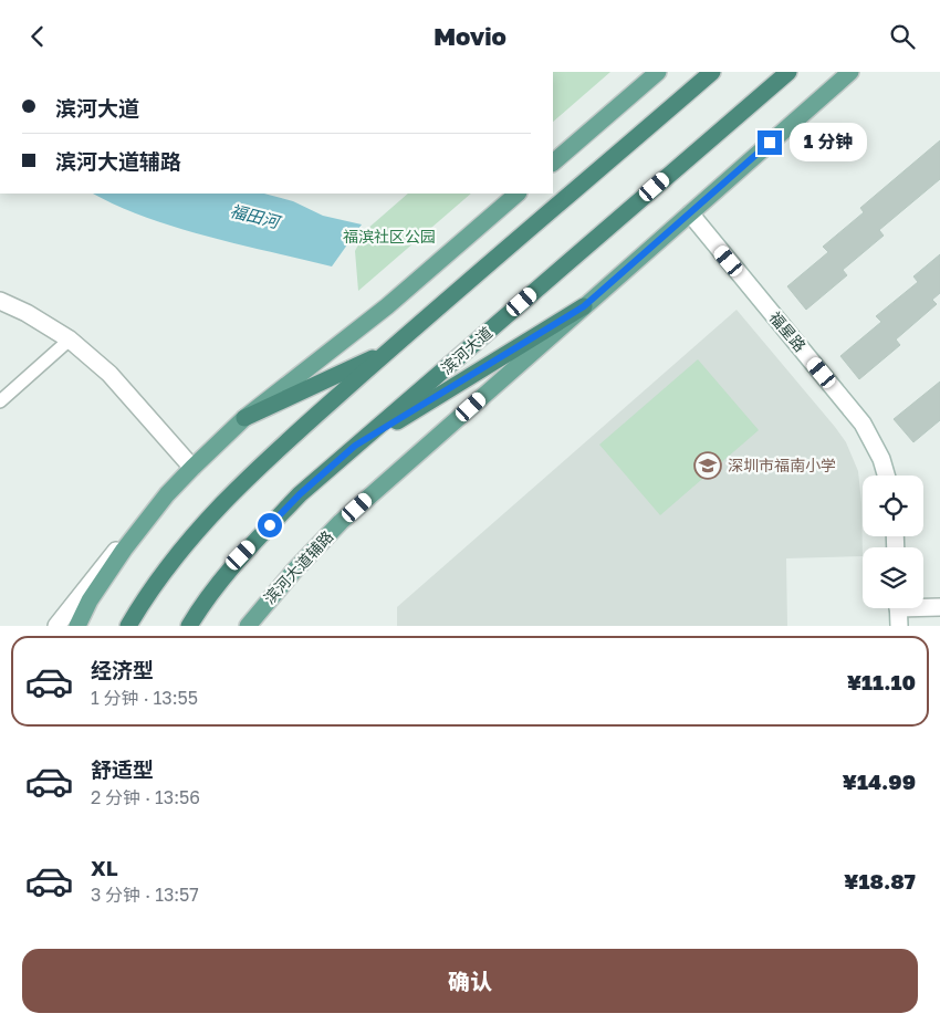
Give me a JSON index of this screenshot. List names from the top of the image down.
{
  "streets": {
    "highway": ["滨河大道"],
    "main road": ["滨河大道辅路"],
    "street": ["福星路"]
  },
  "crossings": [
    ["福星路", "滨河大道辅路"]
  ],
  "water": ["福田河"],
  "parks": ["福滨社区公园"],
  "places": {
    "school or university": ["深圳市福南小学"]
  },
  "page": {
    "header": "Movio",
    "banner": ["滨河大道", "滨河大道辅路"],
    "bubble": "1 分钟",
    "list": [
      {
        "name": "经济型",
        "note": "1 分钟 · 13:55",
        "value": "¥11.10"
      },
      {
        "name": "舒适型",
        "note": "2 分钟 · 13:56",
        "value": "¥14.99"
      },
      {
        "name": "XL",
        "note": "3 分钟 · 13:57",
        "value": "¥18.87"
      }
    ],
    "buttons": "确认"
  }
}
